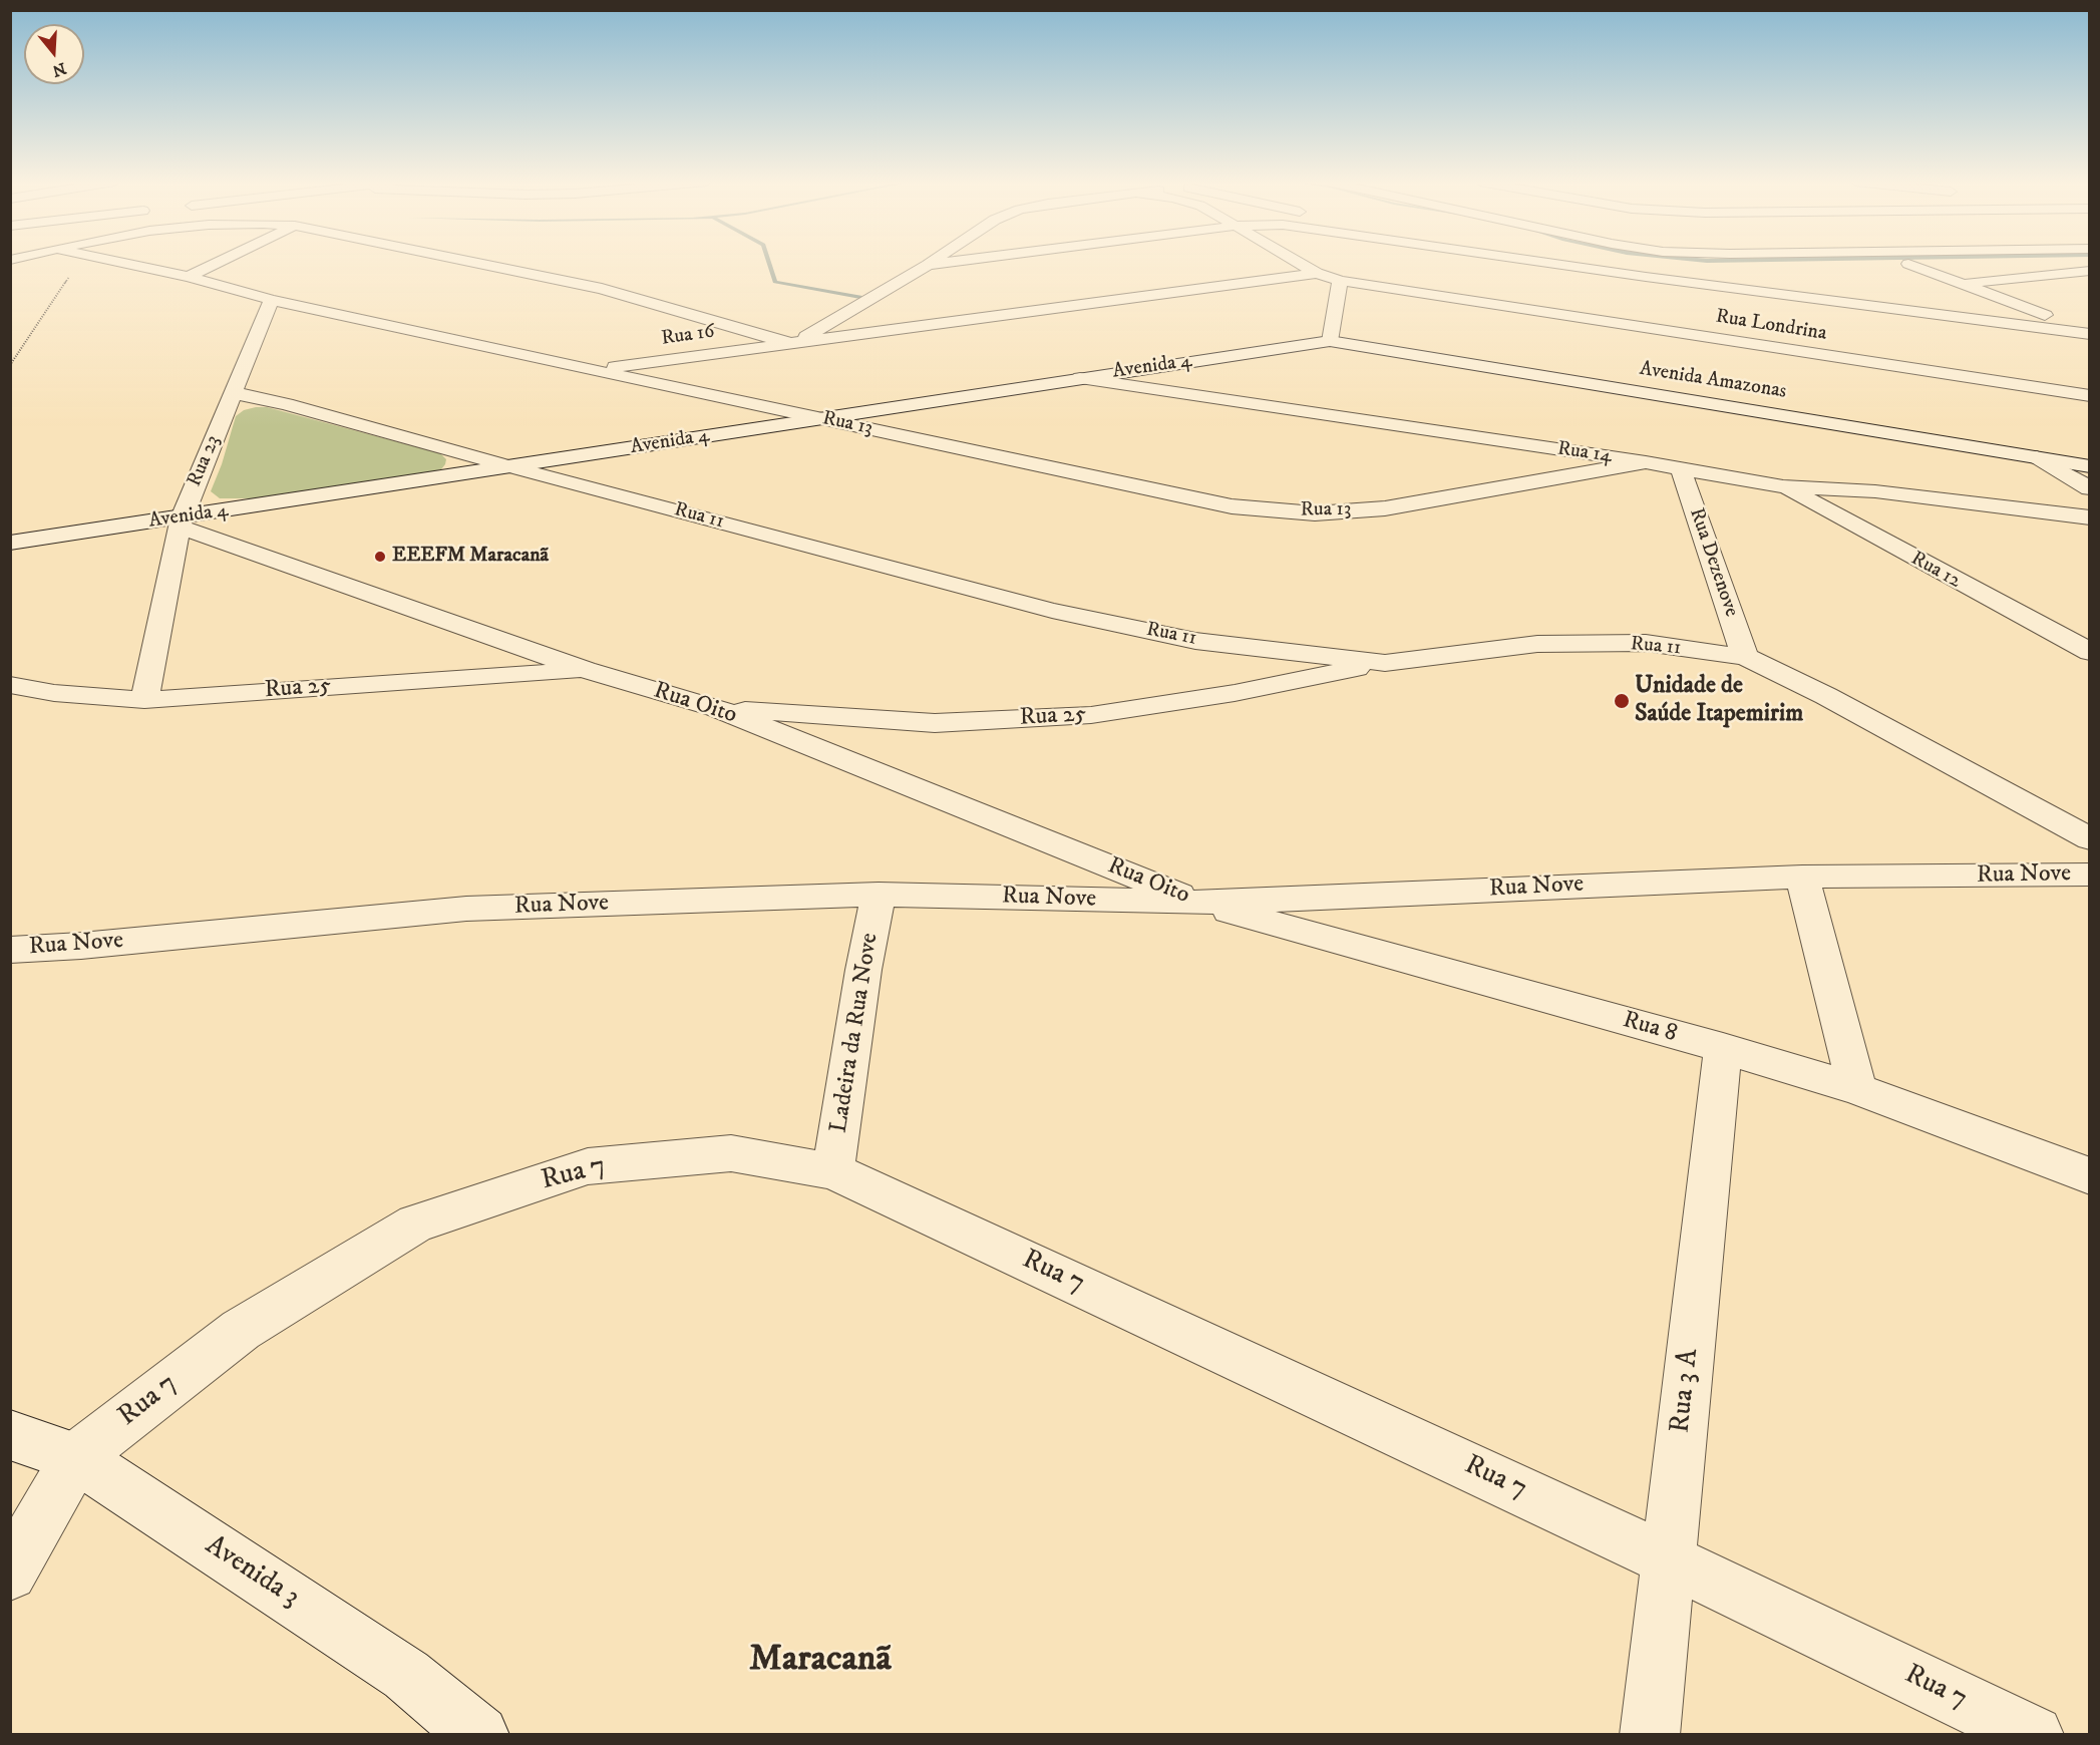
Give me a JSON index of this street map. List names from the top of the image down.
{
  "streets": {
    "street": [
      "Rua Londrina",
      "Rua 16",
      "Avenida 4",
      "Avenida Amazonas",
      "Rua 13",
      "Rua 14",
      "Rua 23",
      "Rua 11",
      "Rua Dezenove",
      "Rua 12",
      "Rua 25",
      "Rua Oito",
      "Rua Nove",
      "Rua 8",
      "Ladeira da Rua Nove",
      "Rua 7",
      "Rua 3 A",
      "Avenida 3"
    ]
  },
  "crossings": [
    ["Rua Londrina", "Rua 16"],
    ["Rua 16", "Rua 13"],
    ["Avenida 4", "Avenida Amazonas"],
    ["Avenida 4", "Rua 13"],
    ["Avenida 4", "Rua 14"],
    ["Avenida 4", "Rua 23"],
    ["Avenida 4", "Rua 11"],
    ["Avenida 4", "Rua Oito"],
    ["Rua 13", "Rua 14"],
    ["Rua 13", "Rua 23"],
    ["Rua 14", "Rua Dezenove"],
    ["Rua 14", "Rua 12"],
    ["Rua 23", "Rua 11"],
    ["Rua 23", "Rua 25"],
    ["Rua 23", "Rua Oito"],
    ["Rua 11", "Rua Dezenove"],
    ["Rua 11", "Rua 25"],
    ["Rua 25", "Rua Oito"],
    ["Rua Oito", "Rua Nove"],
    ["Rua Oito", "Rua 8"],
    ["Rua Nove", "Rua 8"],
    ["Rua Nove", "Ladeira da Rua Nove"],
    ["Rua 8", "Rua 3 A"],
    ["Ladeira da Rua Nove", "Rua 7"],
    ["Rua 7", "Rua 3 A"],
    ["Rua 7", "Avenida 3"]
  ],
  "districts": ["Maracanã"],
  "places": ["EEEFM Maracanã", "Unidade de Saúde Itapemirim"],
  "north": "bottom"
}
